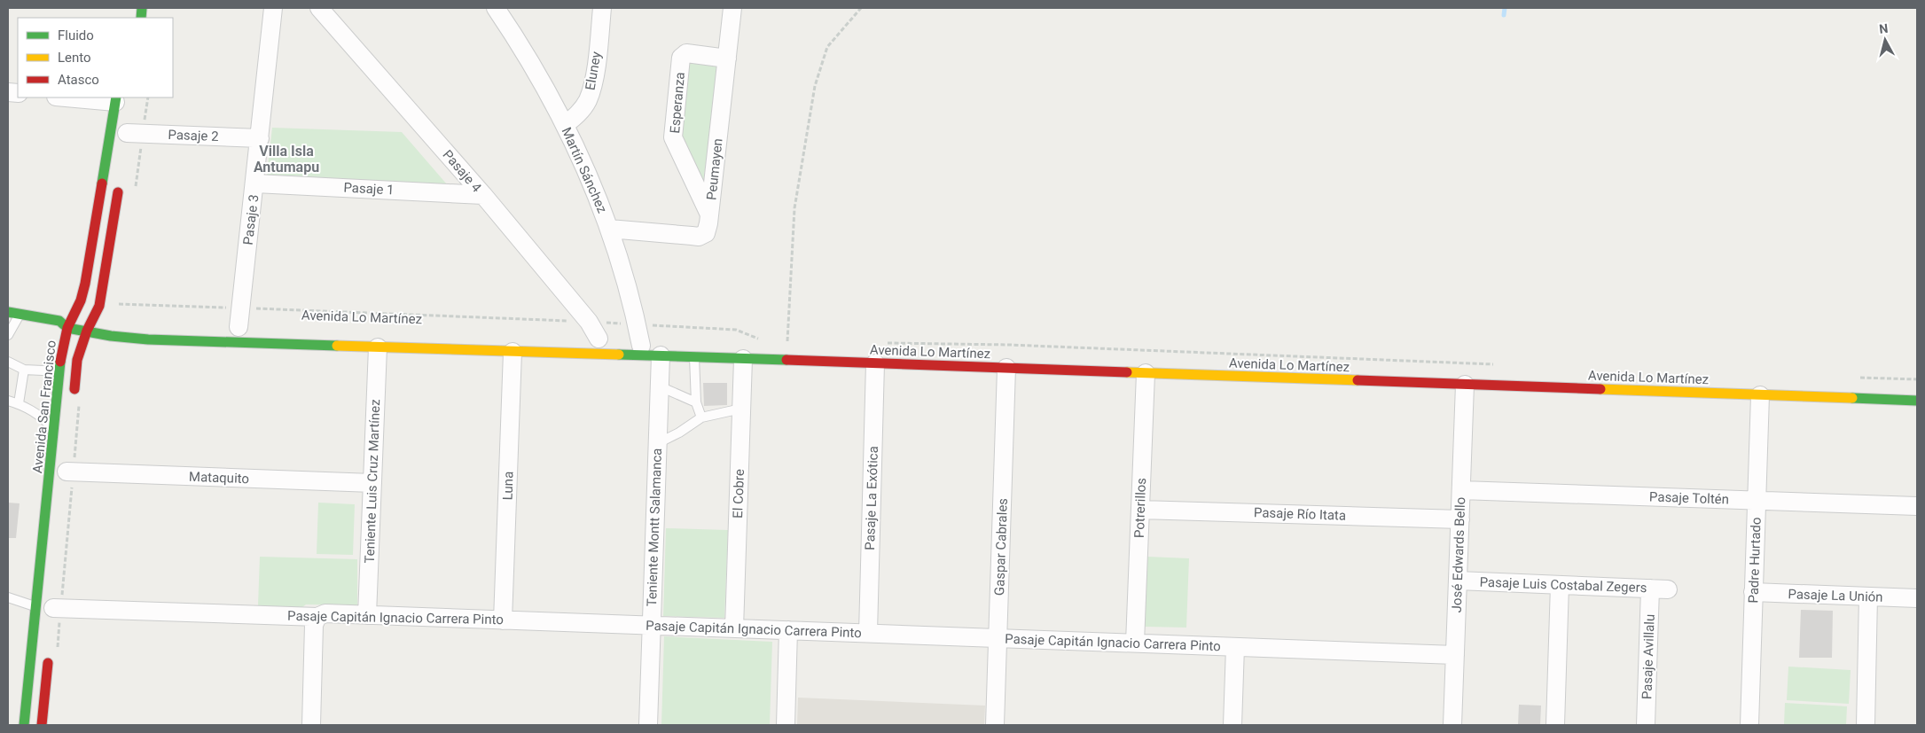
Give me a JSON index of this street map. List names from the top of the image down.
{
  "streets": {
    "main road": ["Avenida Lo Martínez", "Avenida San Francisco"],
    "street": [
      "Eluney",
      "Esperanza",
      "Pasaje 2",
      "Peumayen",
      "Martín Sánchez",
      "Pasaje 4",
      "Pasaje 1",
      "Pasaje 3",
      "Mataquito",
      "Teniente Luis Cruz Martínez",
      "Luna",
      "El Cobre",
      "Pasaje La Exótica",
      "Pasaje Toltén",
      "Potrerillos",
      "Pasaje Río Itata",
      "Teniente Montt Salamanca",
      "Gaspar Cabrales",
      "José Edwards Bello",
      "Padre Hurtado",
      "Pasaje Luis Costabal Zegers",
      "Pasaje La Unión",
      "Pasaje Capitán Ignacio Carrera Pinto",
      "Pasaje Avillalu"
    ]
  },
  "crossings": [
    ["Eluney", "Martín Sánchez"],
    ["Esperanza", "Peumayen"],
    ["Pasaje 2", "Pasaje 3"],
    ["Peumayen", "Martín Sánchez"],
    ["Martín Sánchez", "Avenida Lo Martínez"],
    ["Pasaje 4", "Pasaje 1"],
    ["Pasaje 1", "Pasaje 3"],
    ["Avenida Lo Martínez", "Avenida San Francisco"],
    ["Avenida Lo Martínez", "Teniente Luis Cruz Martínez"],
    ["Avenida Lo Martínez", "Luna"],
    ["Avenida Lo Martínez", "El Cobre"],
    ["Avenida Lo Martínez", "Pasaje La Exótica"],
    ["Avenida Lo Martínez", "Potrerillos"],
    ["Avenida Lo Martínez", "Teniente Montt Salamanca"],
    ["Avenida Lo Martínez", "Gaspar Cabrales"],
    ["Avenida Lo Martínez", "José Edwards Bello"],
    ["Avenida Lo Martínez", "Padre Hurtado"],
    ["Avenida San Francisco", "Pasaje Capitán Ignacio Carrera Pinto"],
    ["Mataquito", "Teniente Luis Cruz Martínez"],
    ["Teniente Luis Cruz Martínez", "Pasaje Capitán Ignacio Carrera Pinto"],
    ["Luna", "Pasaje Capitán Ignacio Carrera Pinto"],
    ["El Cobre", "Pasaje Capitán Ignacio Carrera Pinto"],
    ["Pasaje La Exótica", "Pasaje Capitán Ignacio Carrera Pinto"],
    ["Pasaje Toltén", "José Edwards Bello"],
    ["Pasaje Toltén", "Padre Hurtado"],
    ["Potrerillos", "Pasaje Río Itata"],
    ["Potrerillos", "Pasaje Capitán Ignacio Carrera Pinto"],
    ["Pasaje Río Itata", "José Edwards Bello"],
    ["Teniente Montt Salamanca", "Pasaje Capitán Ignacio Carrera Pinto"],
    ["Gaspar Cabrales", "Pasaje Capitán Ignacio Carrera Pinto"],
    ["José Edwards Bello", "Pasaje Luis Costabal Zegers"],
    ["José Edwards Bello", "Pasaje Capitán Ignacio Carrera Pinto"],
    ["Padre Hurtado", "Pasaje La Unión"],
    ["Pasaje Luis Costabal Zegers", "Pasaje Avillalu"]
  ],
  "districts": ["Villa Isla Antumapu"],
  "legend": ["Fluido", "Lento", "Atasco"],
  "north": "top"
}
